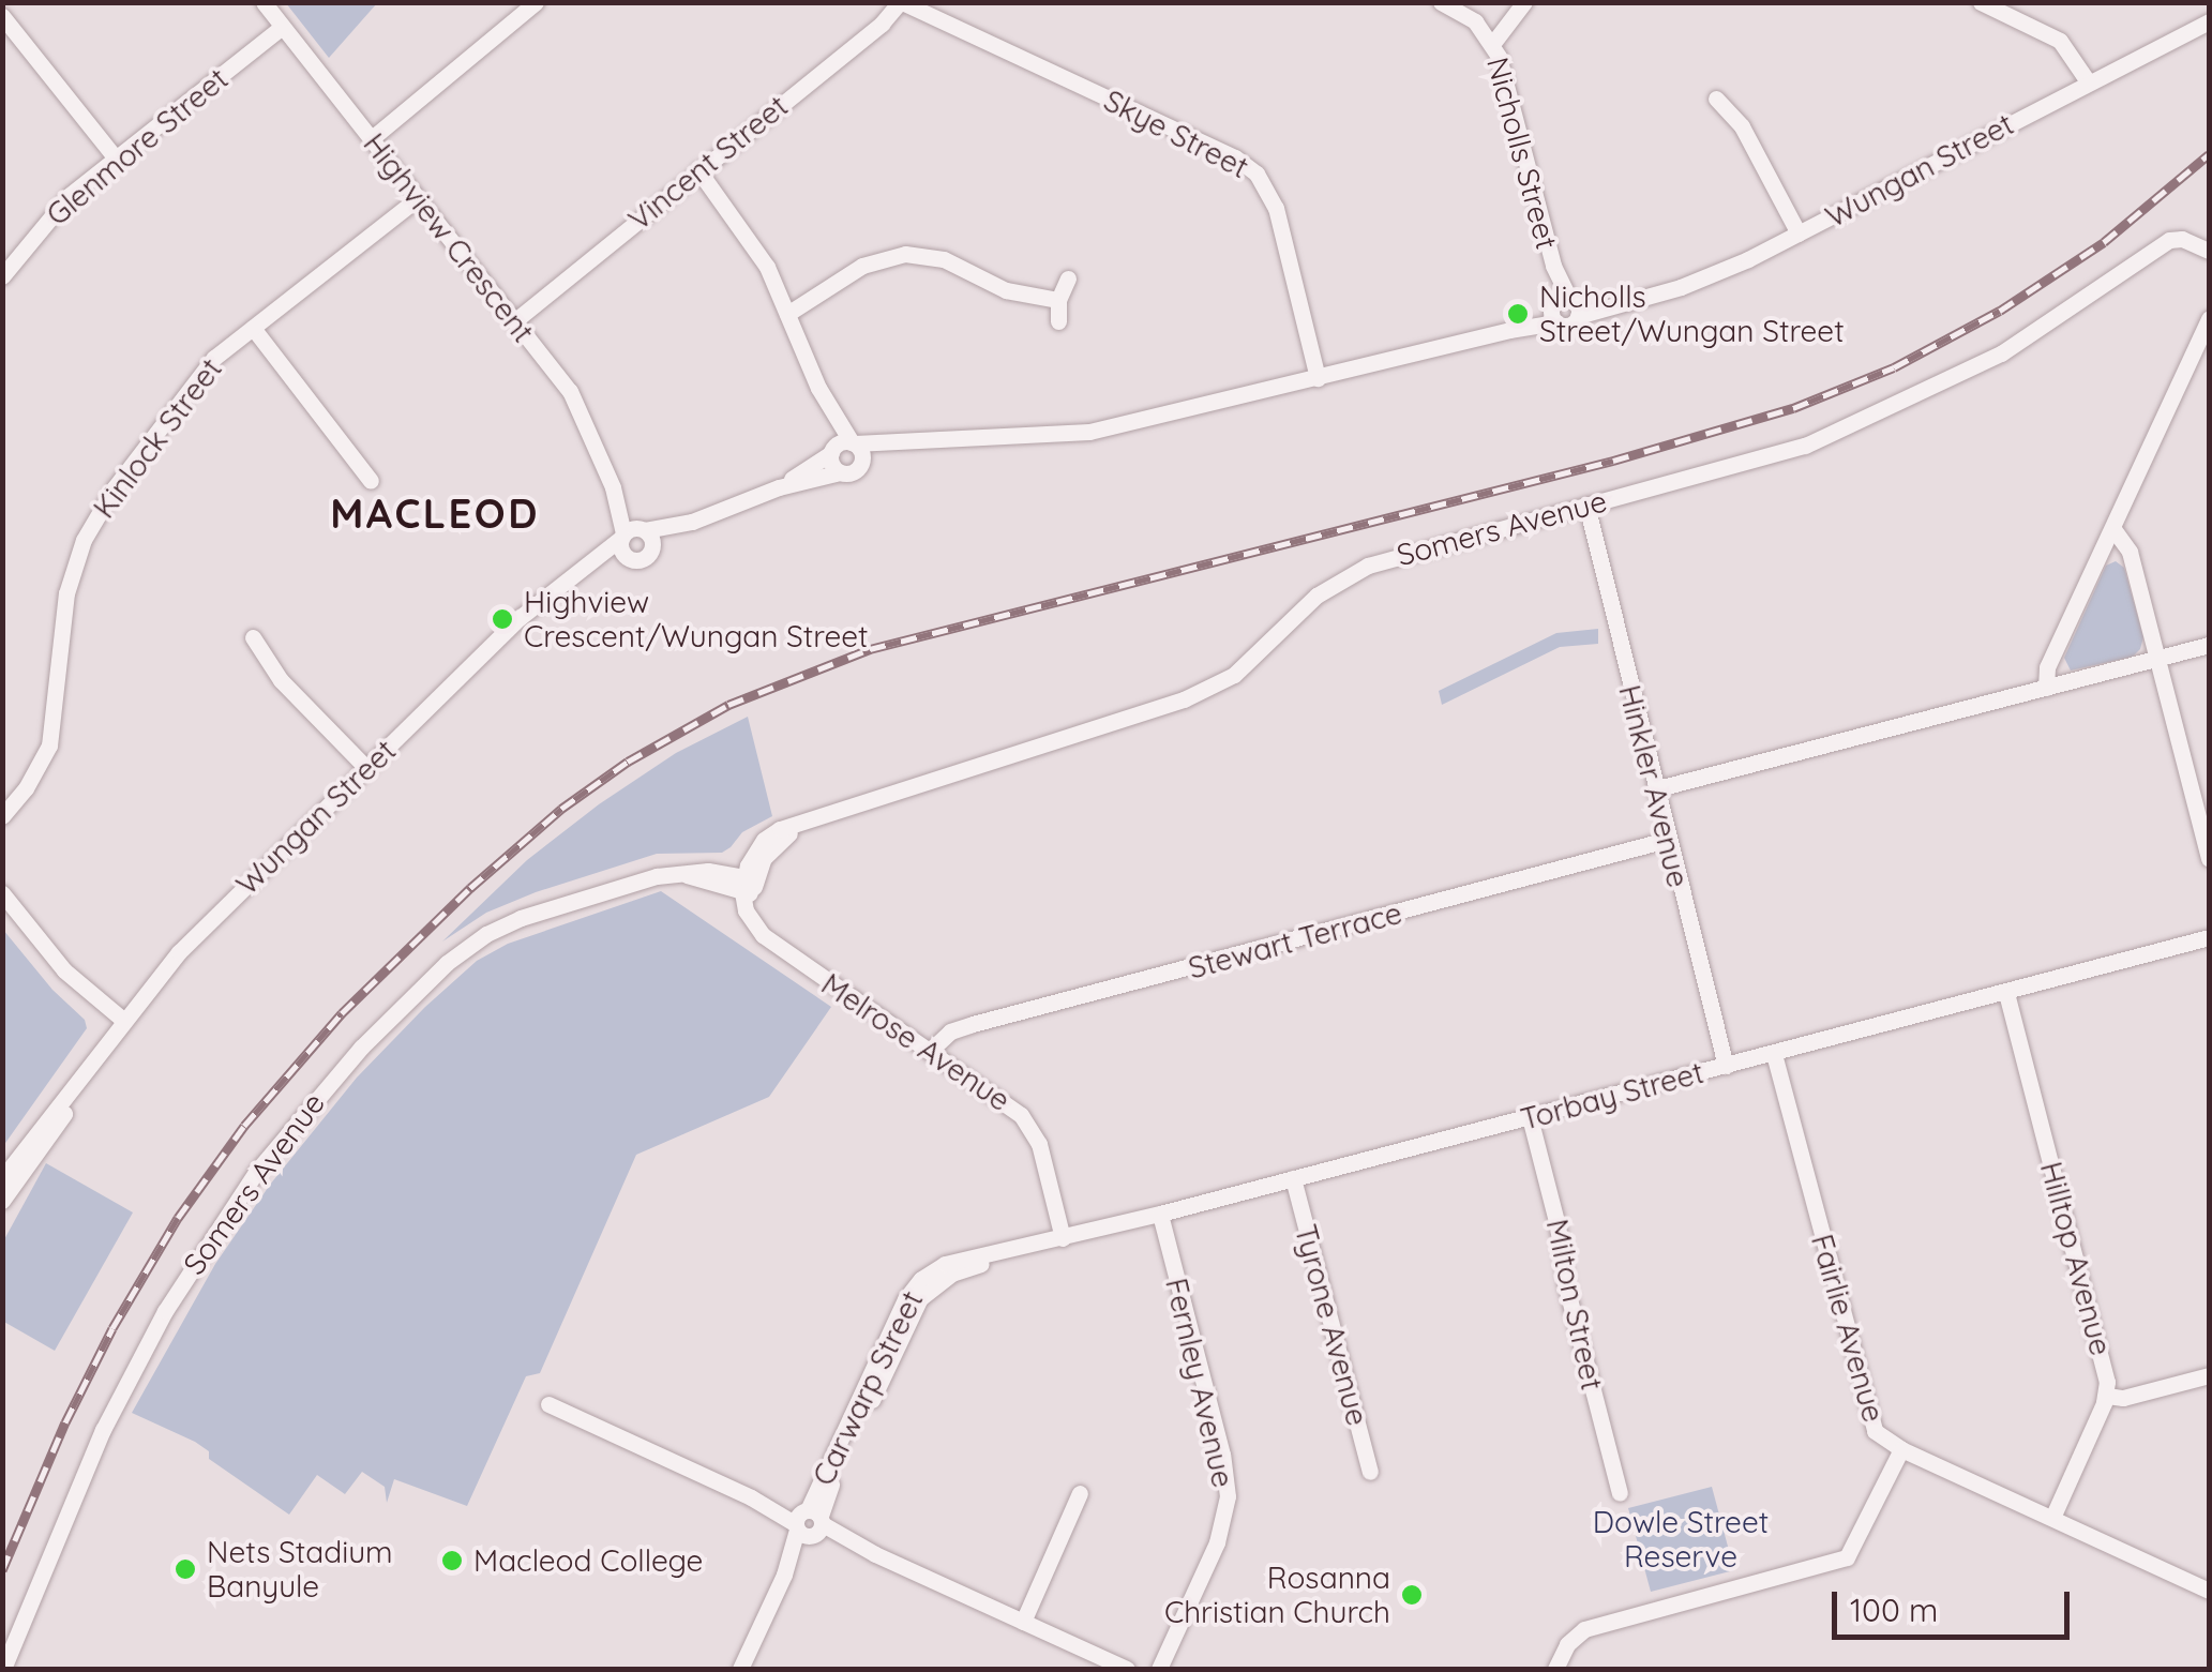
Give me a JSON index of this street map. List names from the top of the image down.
{
  "streets": {
    "street": [
      "Skye Street",
      "Glenmore Street",
      "Nicholls Street",
      "Vincent Street",
      "Wungan Street",
      "Highview Crescent",
      "Kinlock Street",
      "Somers Avenue",
      "Hinkler Avenue",
      "Stewart Terrace",
      "Melrose Avenue",
      "Torbay Street",
      "Hilltop Avenue",
      "Milton Street",
      "Tyrone Avenue",
      "Fairlie Avenue",
      "Fernley Avenue",
      "Carwarp Street"
    ]
  },
  "crossings": [
    ["Skye Street", "Vincent Street"],
    ["Skye Street", "Wungan Street"],
    ["Glenmore Street", "Highview Crescent"],
    ["Nicholls Street", "Wungan Street"],
    ["Vincent Street", "Highview Crescent"],
    ["Wungan Street", "Highview Crescent"],
    ["Highview Crescent", "Kinlock Street"],
    ["Somers Avenue", "Hinkler Avenue"],
    ["Somers Avenue", "Melrose Avenue"],
    ["Hinkler Avenue", "Stewart Terrace"],
    ["Hinkler Avenue", "Torbay Street"],
    ["Stewart Terrace", "Melrose Avenue"],
    ["Melrose Avenue", "Torbay Street"],
    ["Torbay Street", "Hilltop Avenue"],
    ["Torbay Street", "Milton Street"],
    ["Torbay Street", "Tyrone Avenue"],
    ["Torbay Street", "Fairlie Avenue"],
    ["Torbay Street", "Fernley Avenue"],
    ["Torbay Street", "Carwarp Street"],
    ["Hilltop Avenue", "Fairlie Avenue"]
  ],
  "districts": ["MACLEOD"],
  "parks": ["Dowle Street Reserve"],
  "places": [
    "Nicholls Street/Wungan Street",
    "Highview Crescent/Wungan Street",
    "Macleod College",
    "Nets Stadium Banyule",
    "Rosanna Christian Church"
  ],
  "scale_bar": "100 m"
}
